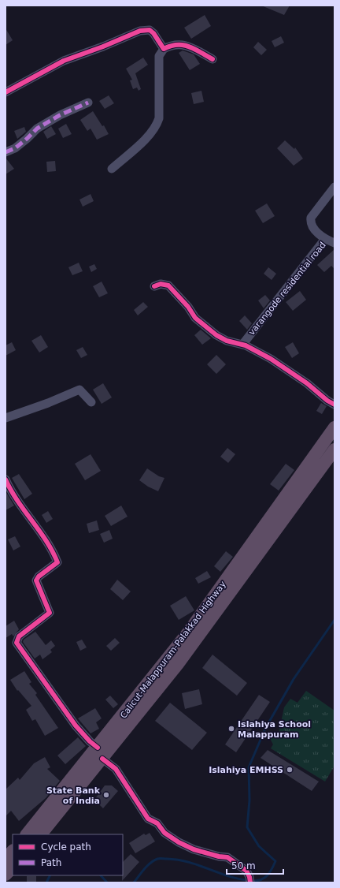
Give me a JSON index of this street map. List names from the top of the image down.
{
  "streets": {
    "highway": ["Calicut-Malappuram-Palakkad Highway"],
    "street": ["varangode residential road"]
  },
  "places": ["Islahiya School Malappuram", "Islahiya EMHSS", "State Bank of India"],
  "legend": ["Cycle path", "Path"],
  "scale_bar": "50 m"
}
